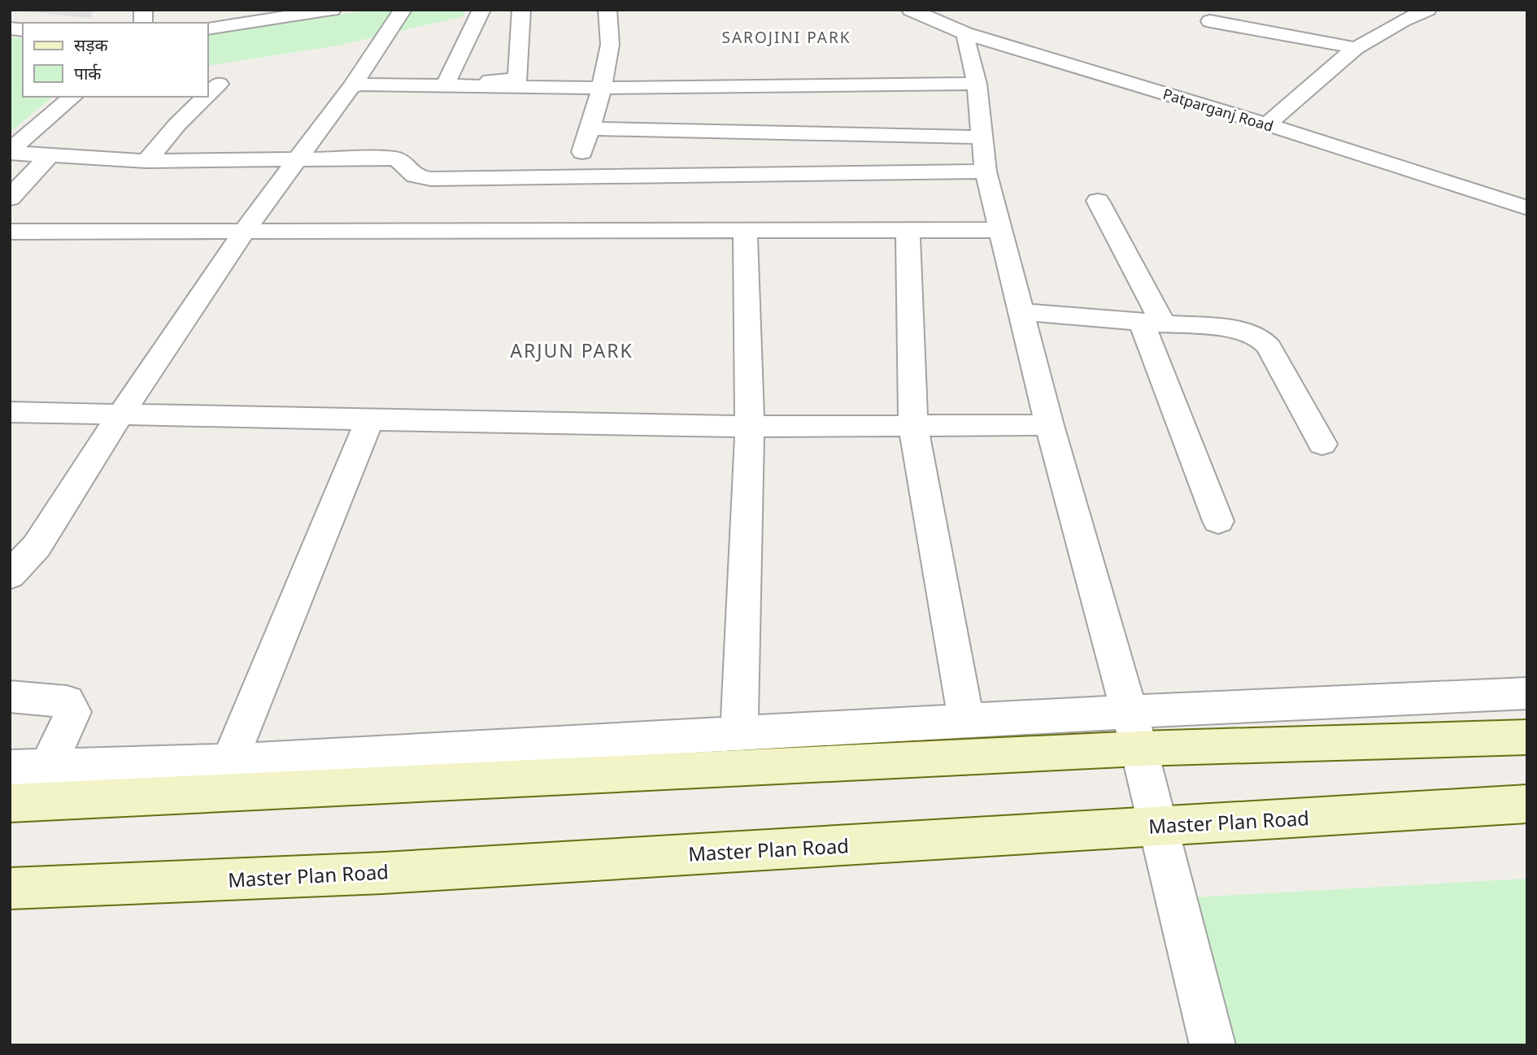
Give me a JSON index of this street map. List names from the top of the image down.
{
  "streets": {
    "main road": ["Master Plan Road"],
    "street": ["Patparganj Road"]
  },
  "districts": ["SAROJINI PARK", "ARJUN PARK"],
  "legend": ["सड़क", "पार्क"]
}
